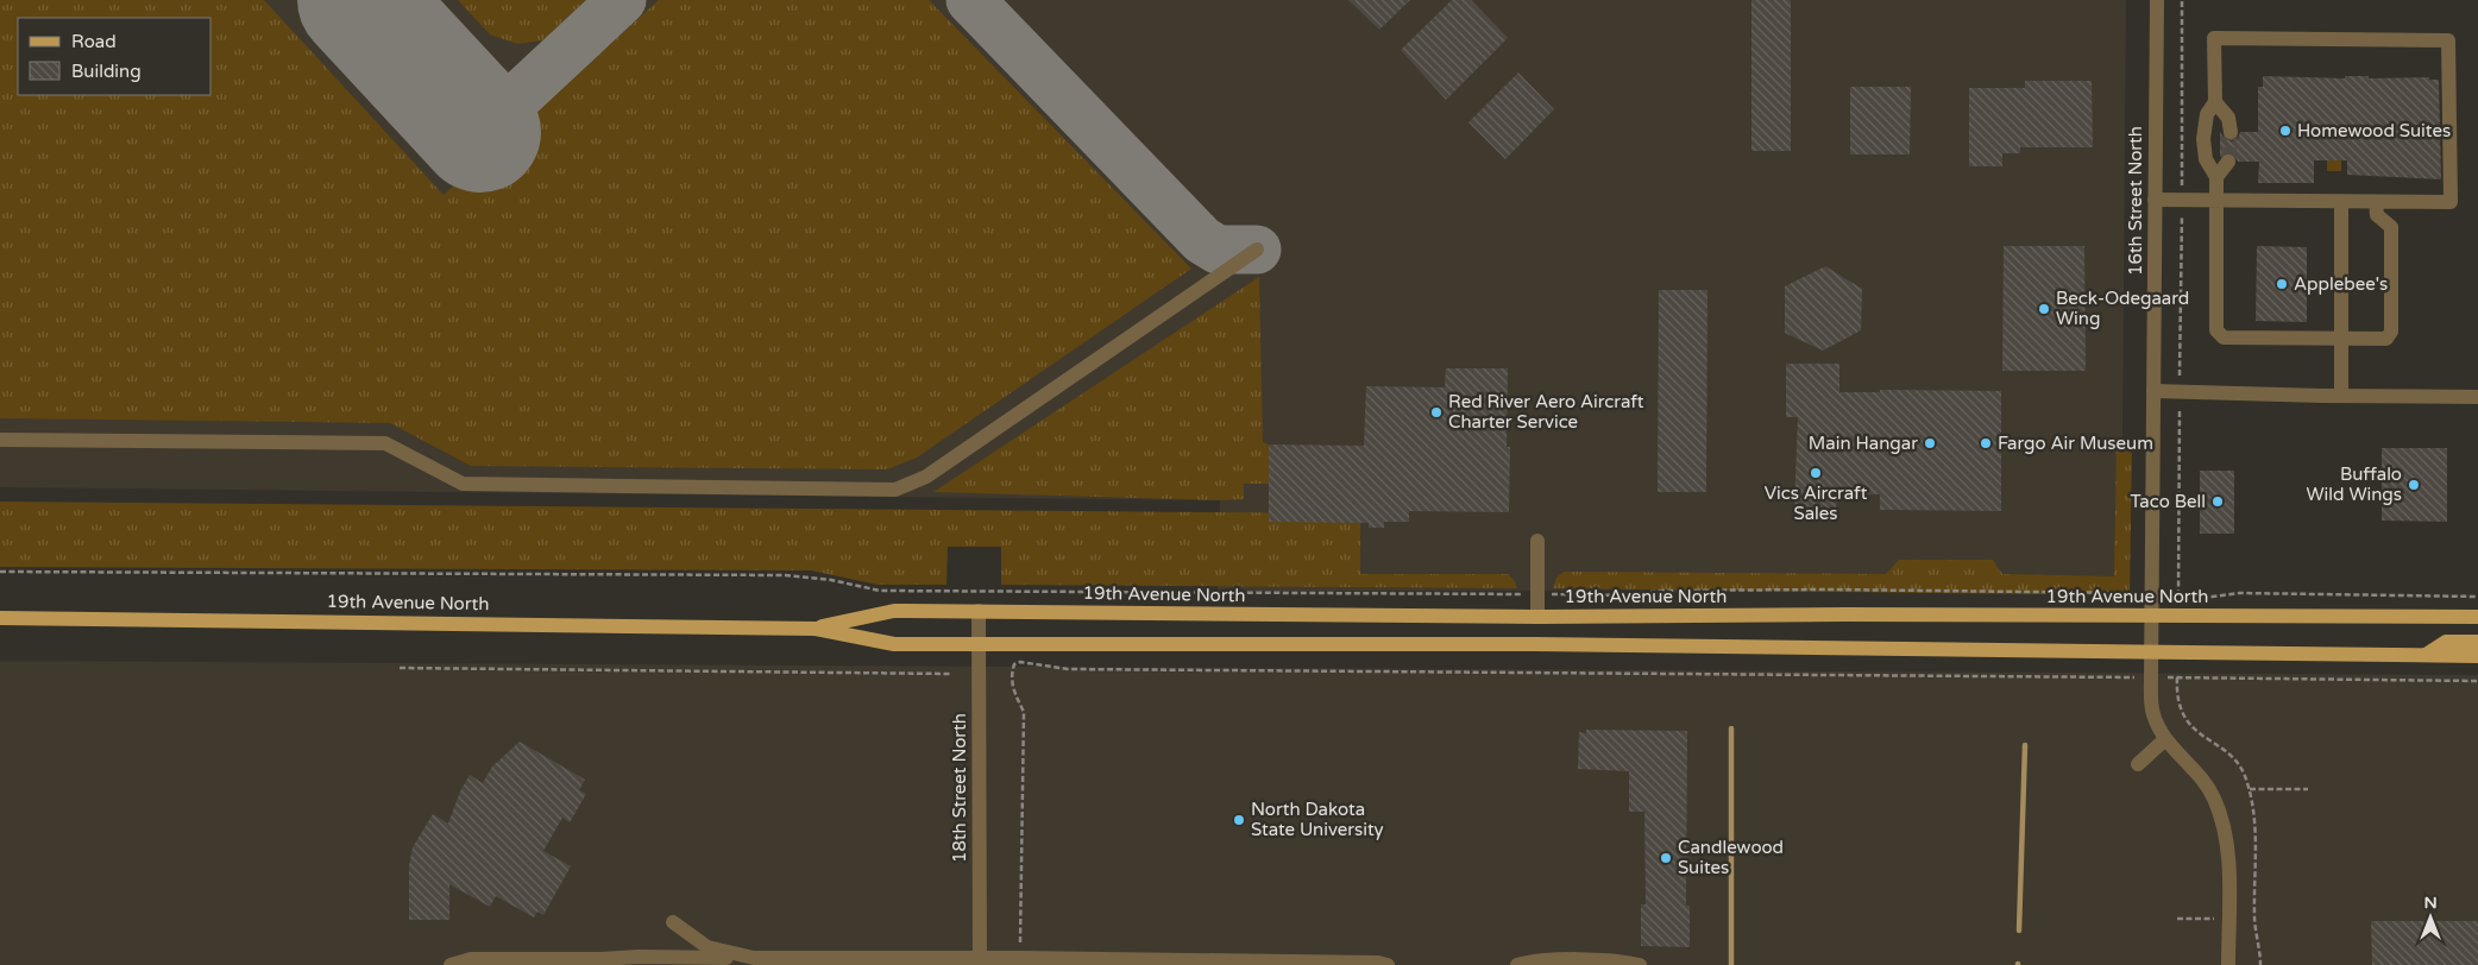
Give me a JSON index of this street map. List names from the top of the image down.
{
  "streets": {
    "main road": ["19th Avenue North"],
    "street": ["16th Street North", "18th Street North"]
  },
  "crossings": [
    ["16th Street North", "19th Avenue North"],
    ["19th Avenue North", "18th Street North"]
  ],
  "places": [
    "Homewood Suites",
    "Applebee's",
    "Beck-Odegaard Wing",
    "Red River Aero Aircraft Charter Service",
    "Main Hangar",
    "Fargo Air Museum",
    "Vics Aircraft Sales",
    "Buffalo Wild Wings",
    "Taco Bell",
    "North Dakota State University",
    "Candlewood Suites"
  ],
  "legend": ["Road", "Building"],
  "north": "top"
}
